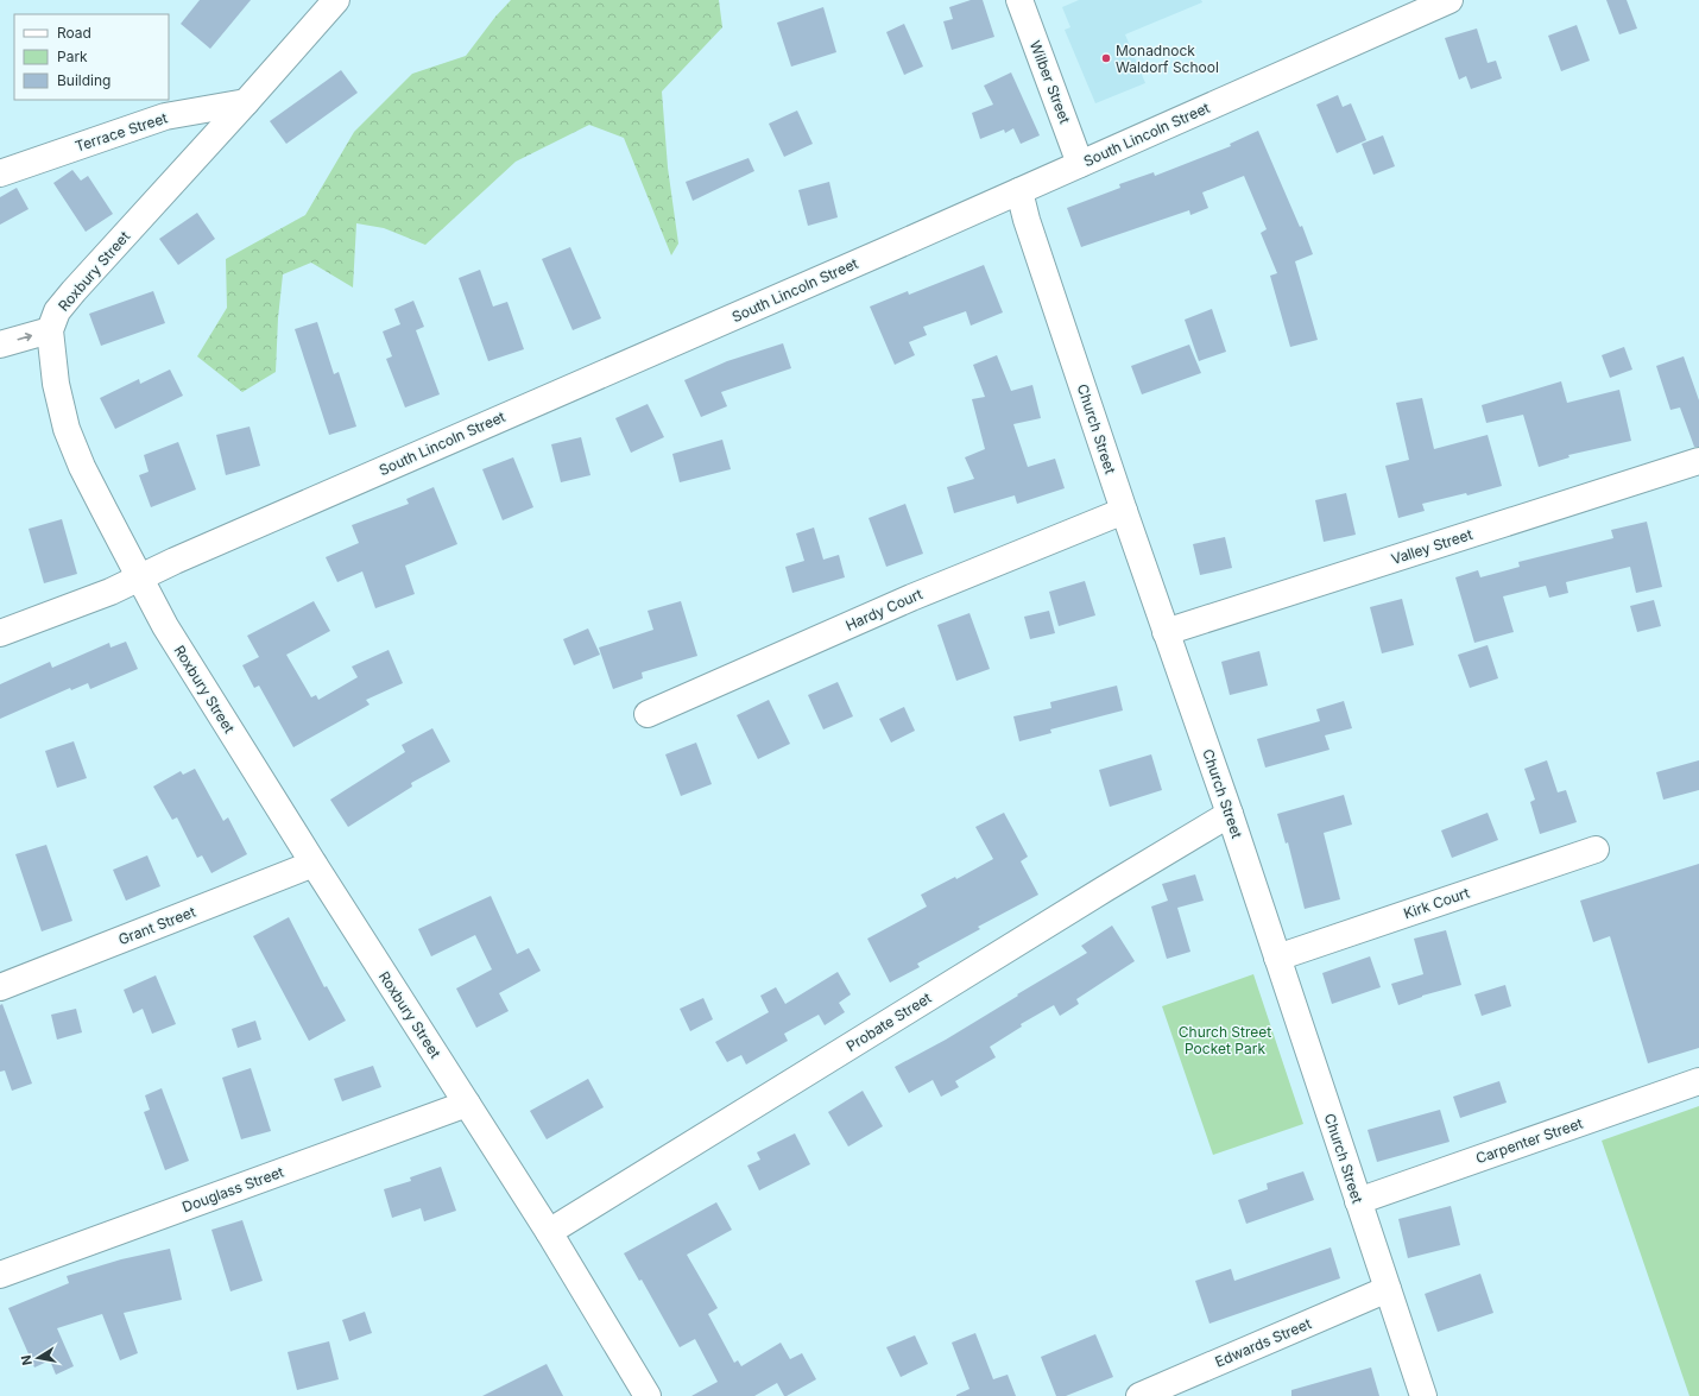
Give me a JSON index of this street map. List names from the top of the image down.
{
  "streets": {
    "street": [
      "Wilber Street",
      "Terrace Street",
      "South Lincoln Street",
      "Roxbury Street",
      "Church Street",
      "Valley Street",
      "Hardy Court",
      "Kirk Court",
      "Grant Street",
      "Probate Street",
      "Carpenter Street",
      "Douglass Street",
      "Edwards Street"
    ]
  },
  "crossings": [
    ["Wilber Street", "South Lincoln Street"],
    ["Terrace Street", "Roxbury Street"],
    ["South Lincoln Street", "Roxbury Street"],
    ["South Lincoln Street", "Church Street"],
    ["Roxbury Street", "Grant Street"],
    ["Roxbury Street", "Probate Street"],
    ["Roxbury Street", "Douglass Street"],
    ["Church Street", "Valley Street"],
    ["Church Street", "Hardy Court"],
    ["Church Street", "Kirk Court"],
    ["Church Street", "Probate Street"],
    ["Church Street", "Carpenter Street"],
    ["Church Street", "Edwards Street"]
  ],
  "parks": ["Church Street Pocket Park"],
  "places": ["Monadnock Waldorf School"],
  "legend": ["Road", "Park", "Building"],
  "north": "left"
}
